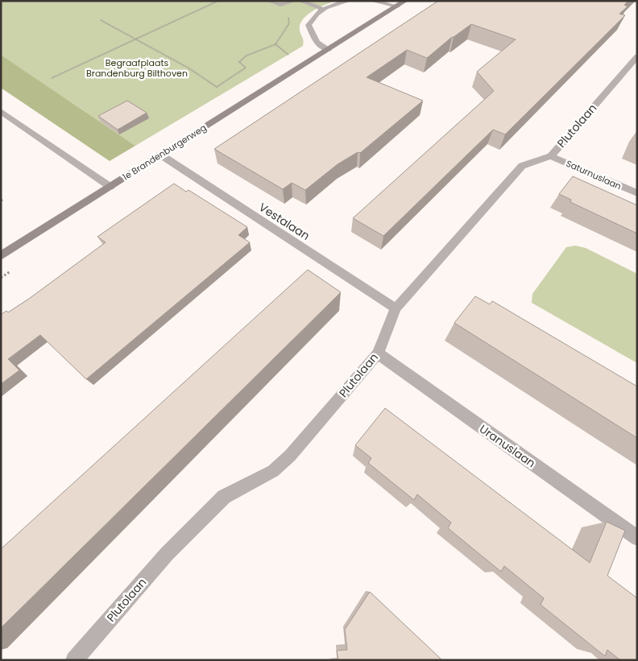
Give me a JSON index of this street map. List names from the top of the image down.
{
  "streets": {
    "street": [
      "Plutolaan",
      "1e Brandenburgerweg",
      "Saturnuslaan",
      "Vestalaan",
      "Uranuslaan"
    ]
  },
  "crossings": [
    ["Plutolaan", "Saturnuslaan"],
    ["Plutolaan", "Vestalaan"],
    ["Plutolaan", "Uranuslaan"],
    ["1e Brandenburgerweg", "Vestalaan"]
  ],
  "parks": ["Begraafplaats Brandenburg Bilthoven"]
}
